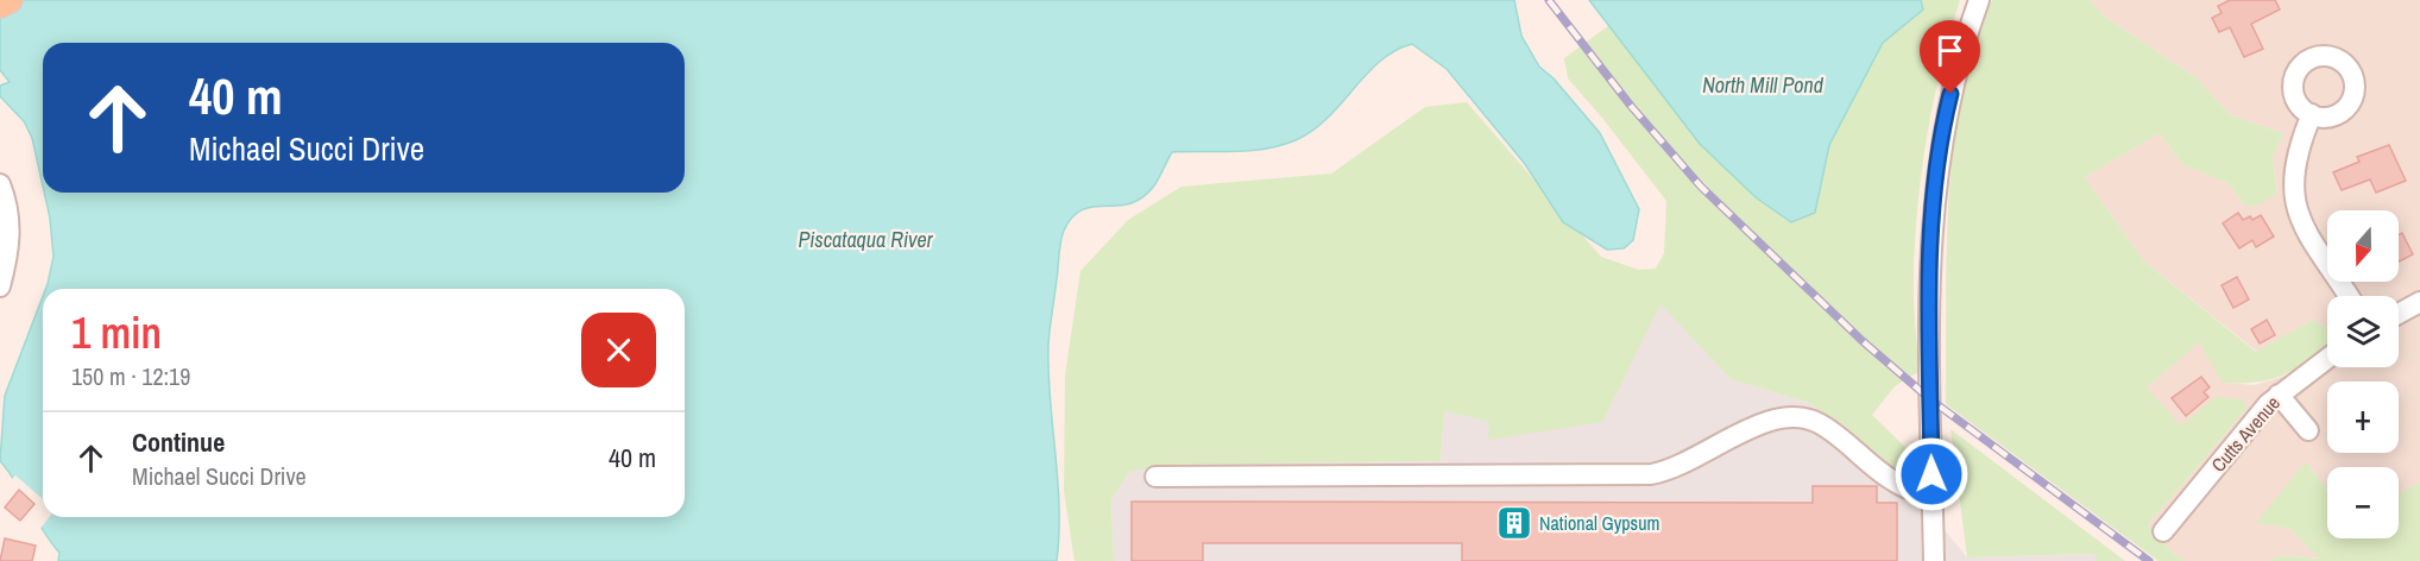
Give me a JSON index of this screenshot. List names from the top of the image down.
{
  "streets": {
    "street": ["Cutts Avenue"]
  },
  "water": ["North Mill Pond", "Piscataqua River"],
  "places": {
    "building": ["National Gypsum"]
  },
  "north": "bottom",
  "page": {
    "turn": ["40 m", "Michael Succi Drive"],
    "map_buttons": ["+", "−"],
    "heading": ["1 min", "150 m · 12:19"],
    "list": [
      {
        "name": "Continue",
        "note": "Michael Succi Drive",
        "value": "40 m"
      }
    ]
  }
}
